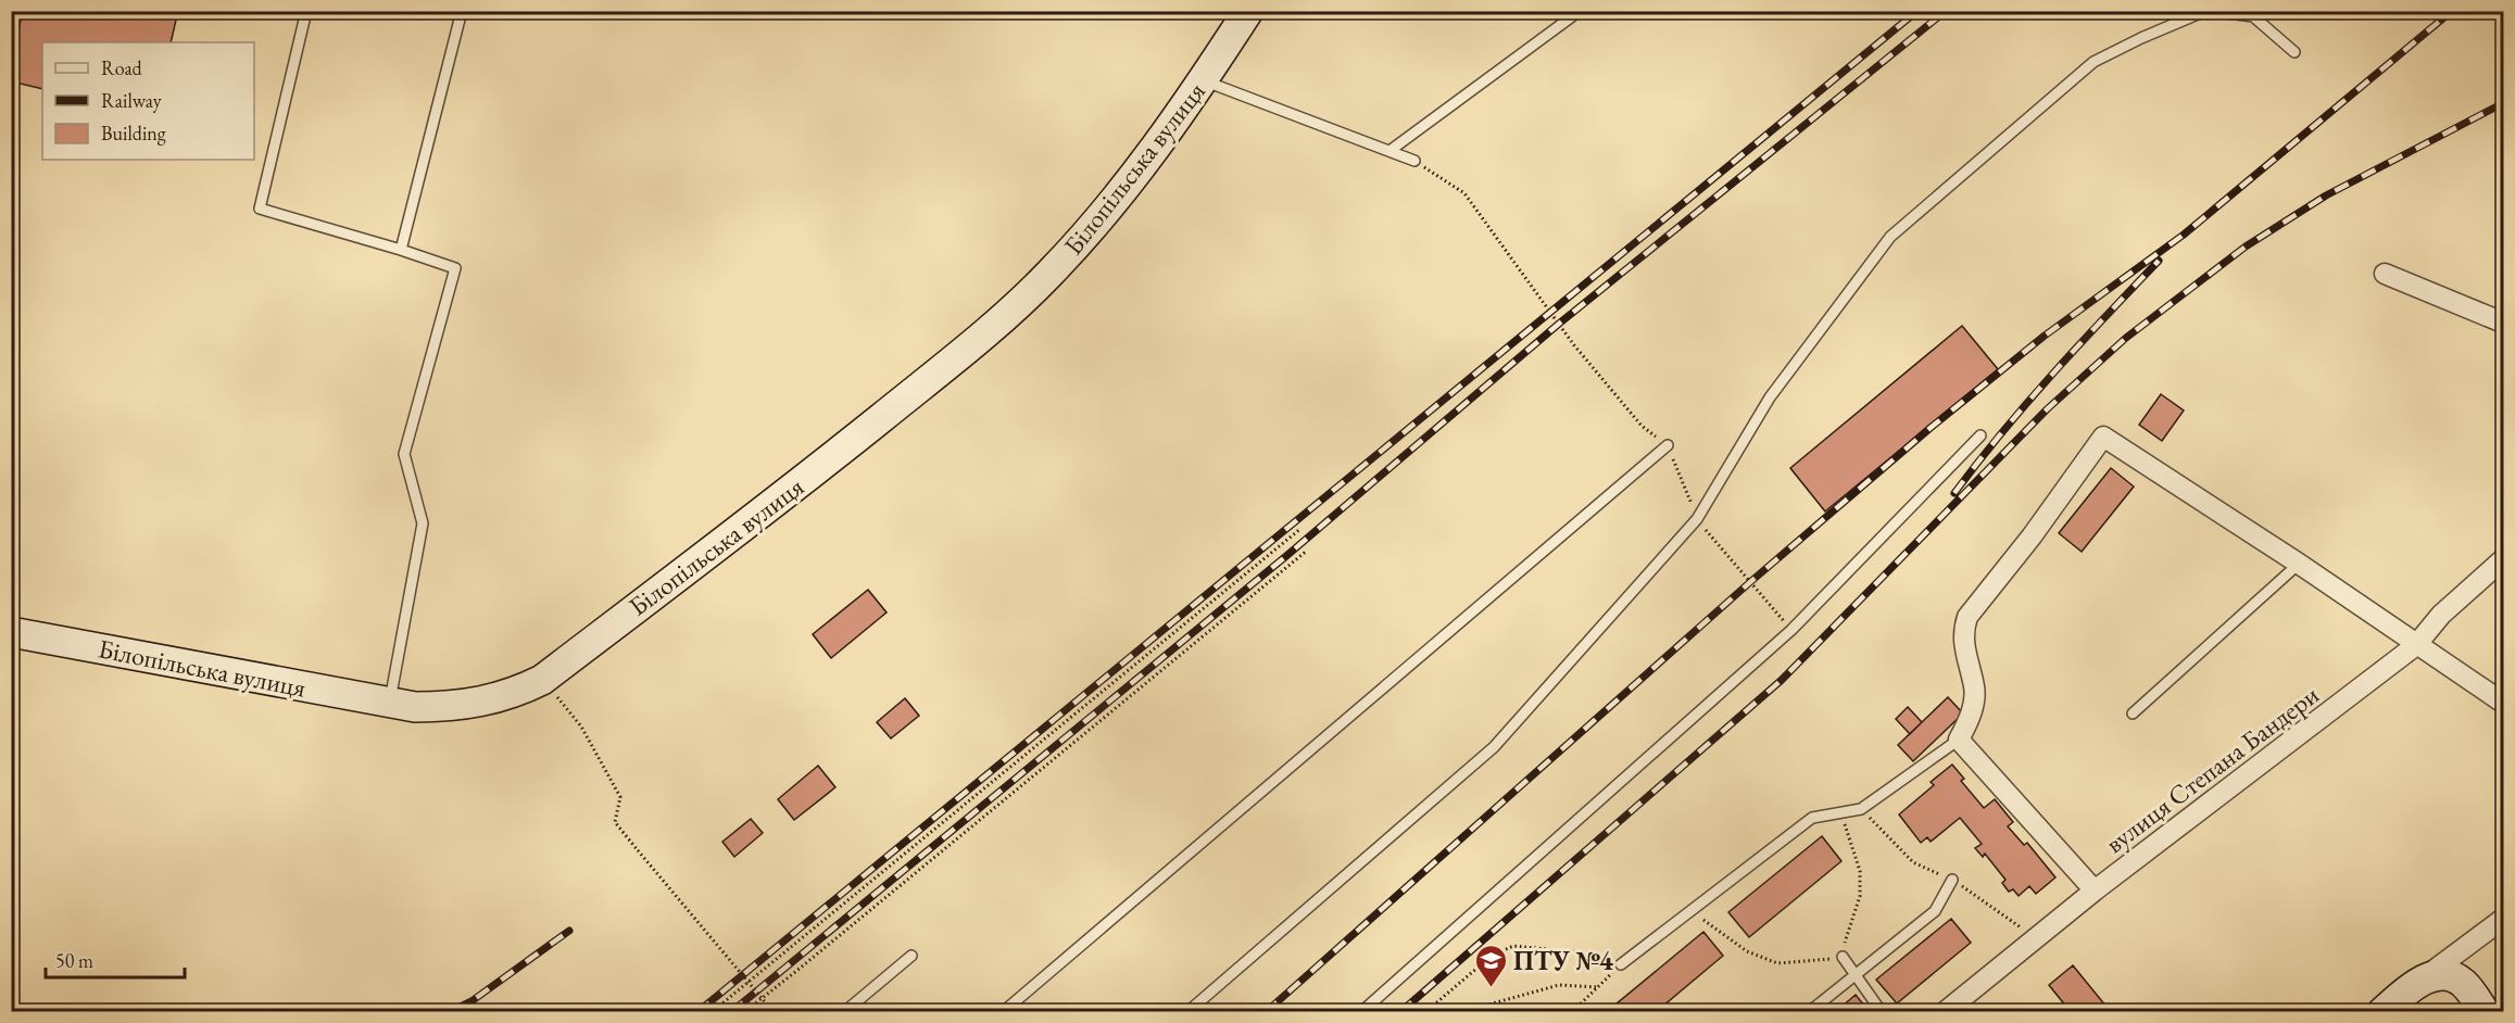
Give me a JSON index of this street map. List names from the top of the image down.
{
  "streets": {
    "main road": ["Білопільська вулиця"],
    "street": ["вулиця Степана Бандери"]
  },
  "places": {
    "school or university": ["ПТУ №4"]
  },
  "legend": ["Road", "Railway", "Building"],
  "scale_bar": "50 m"
}
